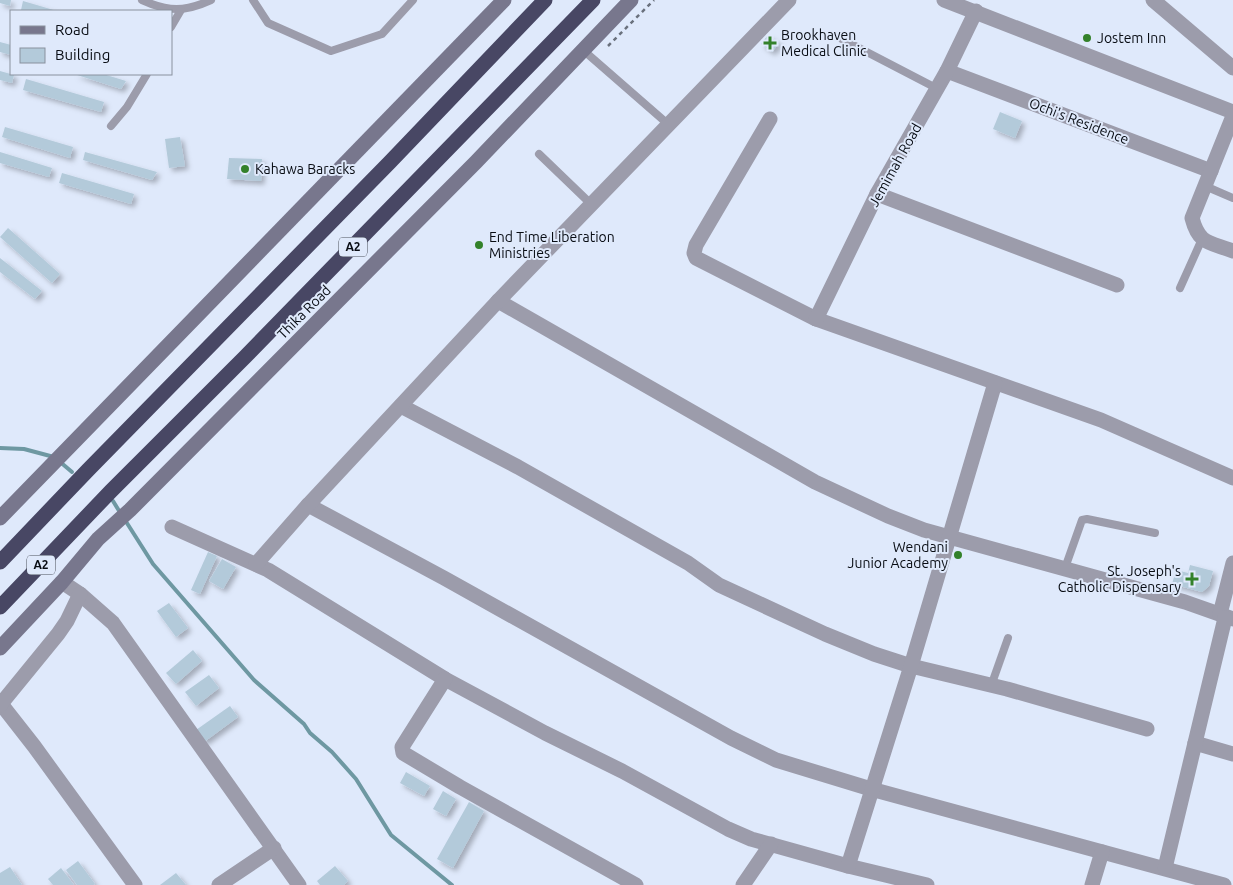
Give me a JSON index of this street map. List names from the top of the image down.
{
  "streets": {
    "highway": ["A2", "Thika Road"],
    "street": ["Ochi's Residence", "Jemimah Road"]
  },
  "crossings": [
    ["Ochi's Residence", "Jemimah Road"]
  ],
  "places": {
    "other": [
      "Jostem Inn",
      "Kahawa Baracks",
      "End Time Liberation Ministries",
      "Wendani Junior Academy"
    ],
    "health": ["Brookhaven Medical Clinic", "St. Joseph's Catholic Dispensary"]
  },
  "legend": ["Road", "Building"]
}
